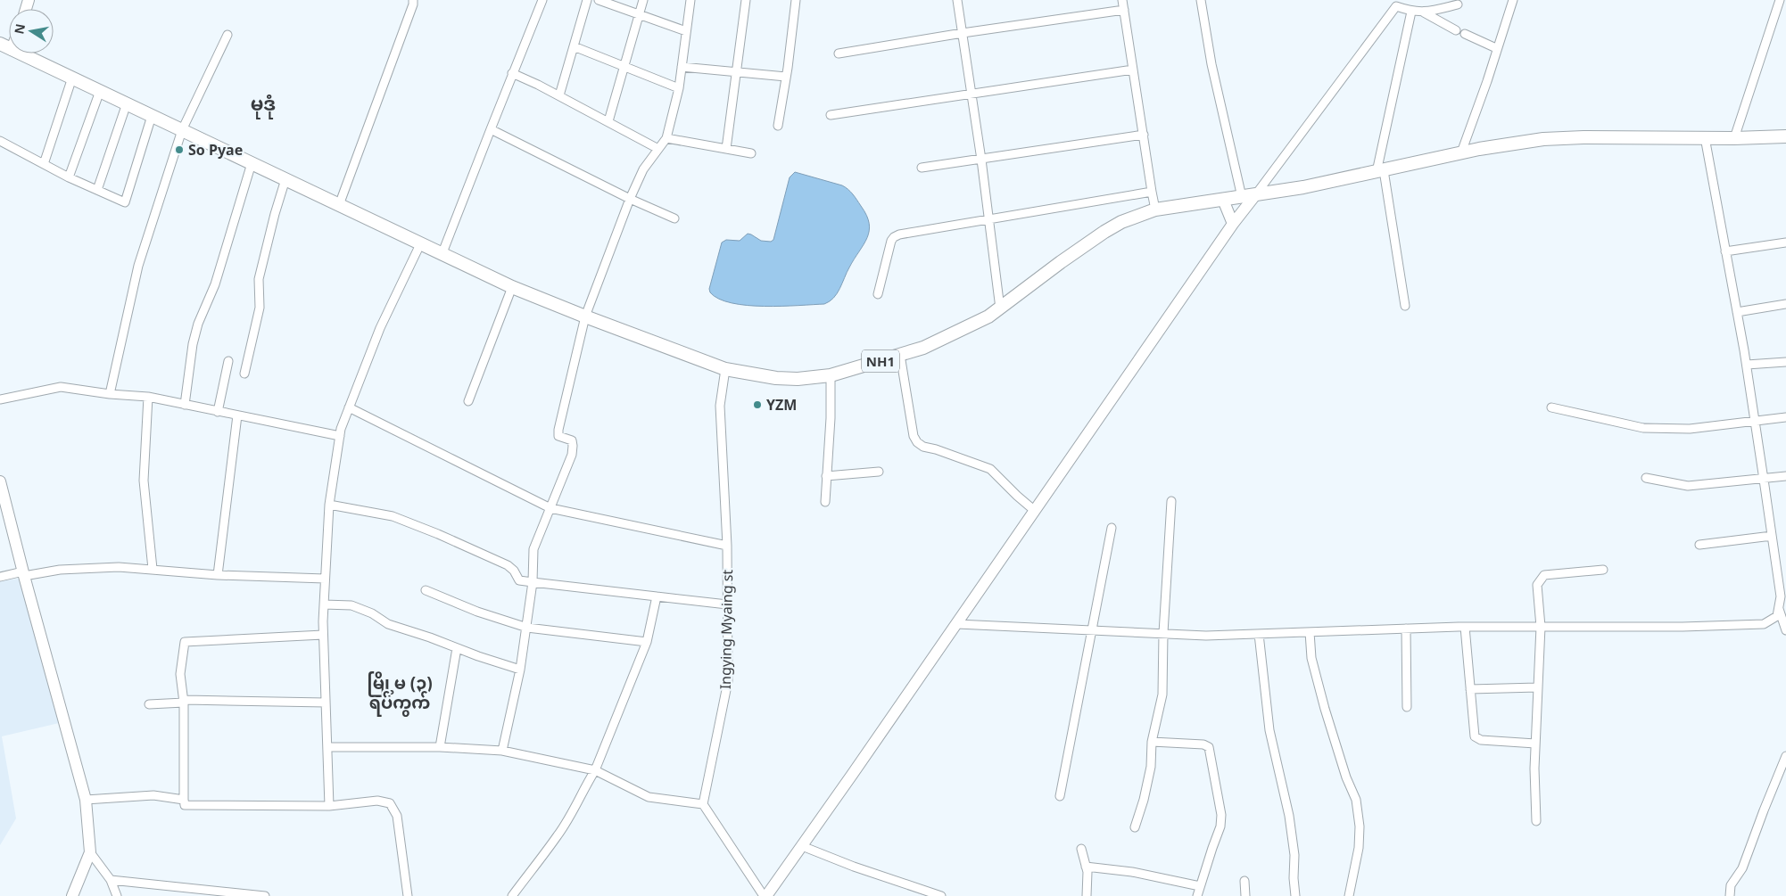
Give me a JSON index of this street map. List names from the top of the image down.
{
  "streets": {
    "highway": ["NH1"],
    "street": ["Ingying Myaing st"]
  },
  "crossings": [
    ["NH1", "Ingying Myaing st"]
  ],
  "districts": ["မုဒုံ", "မြို့မ (၃) ရပ်ကွက်"],
  "places": ["So Pyae", "YZM"],
  "north": "left"
}
